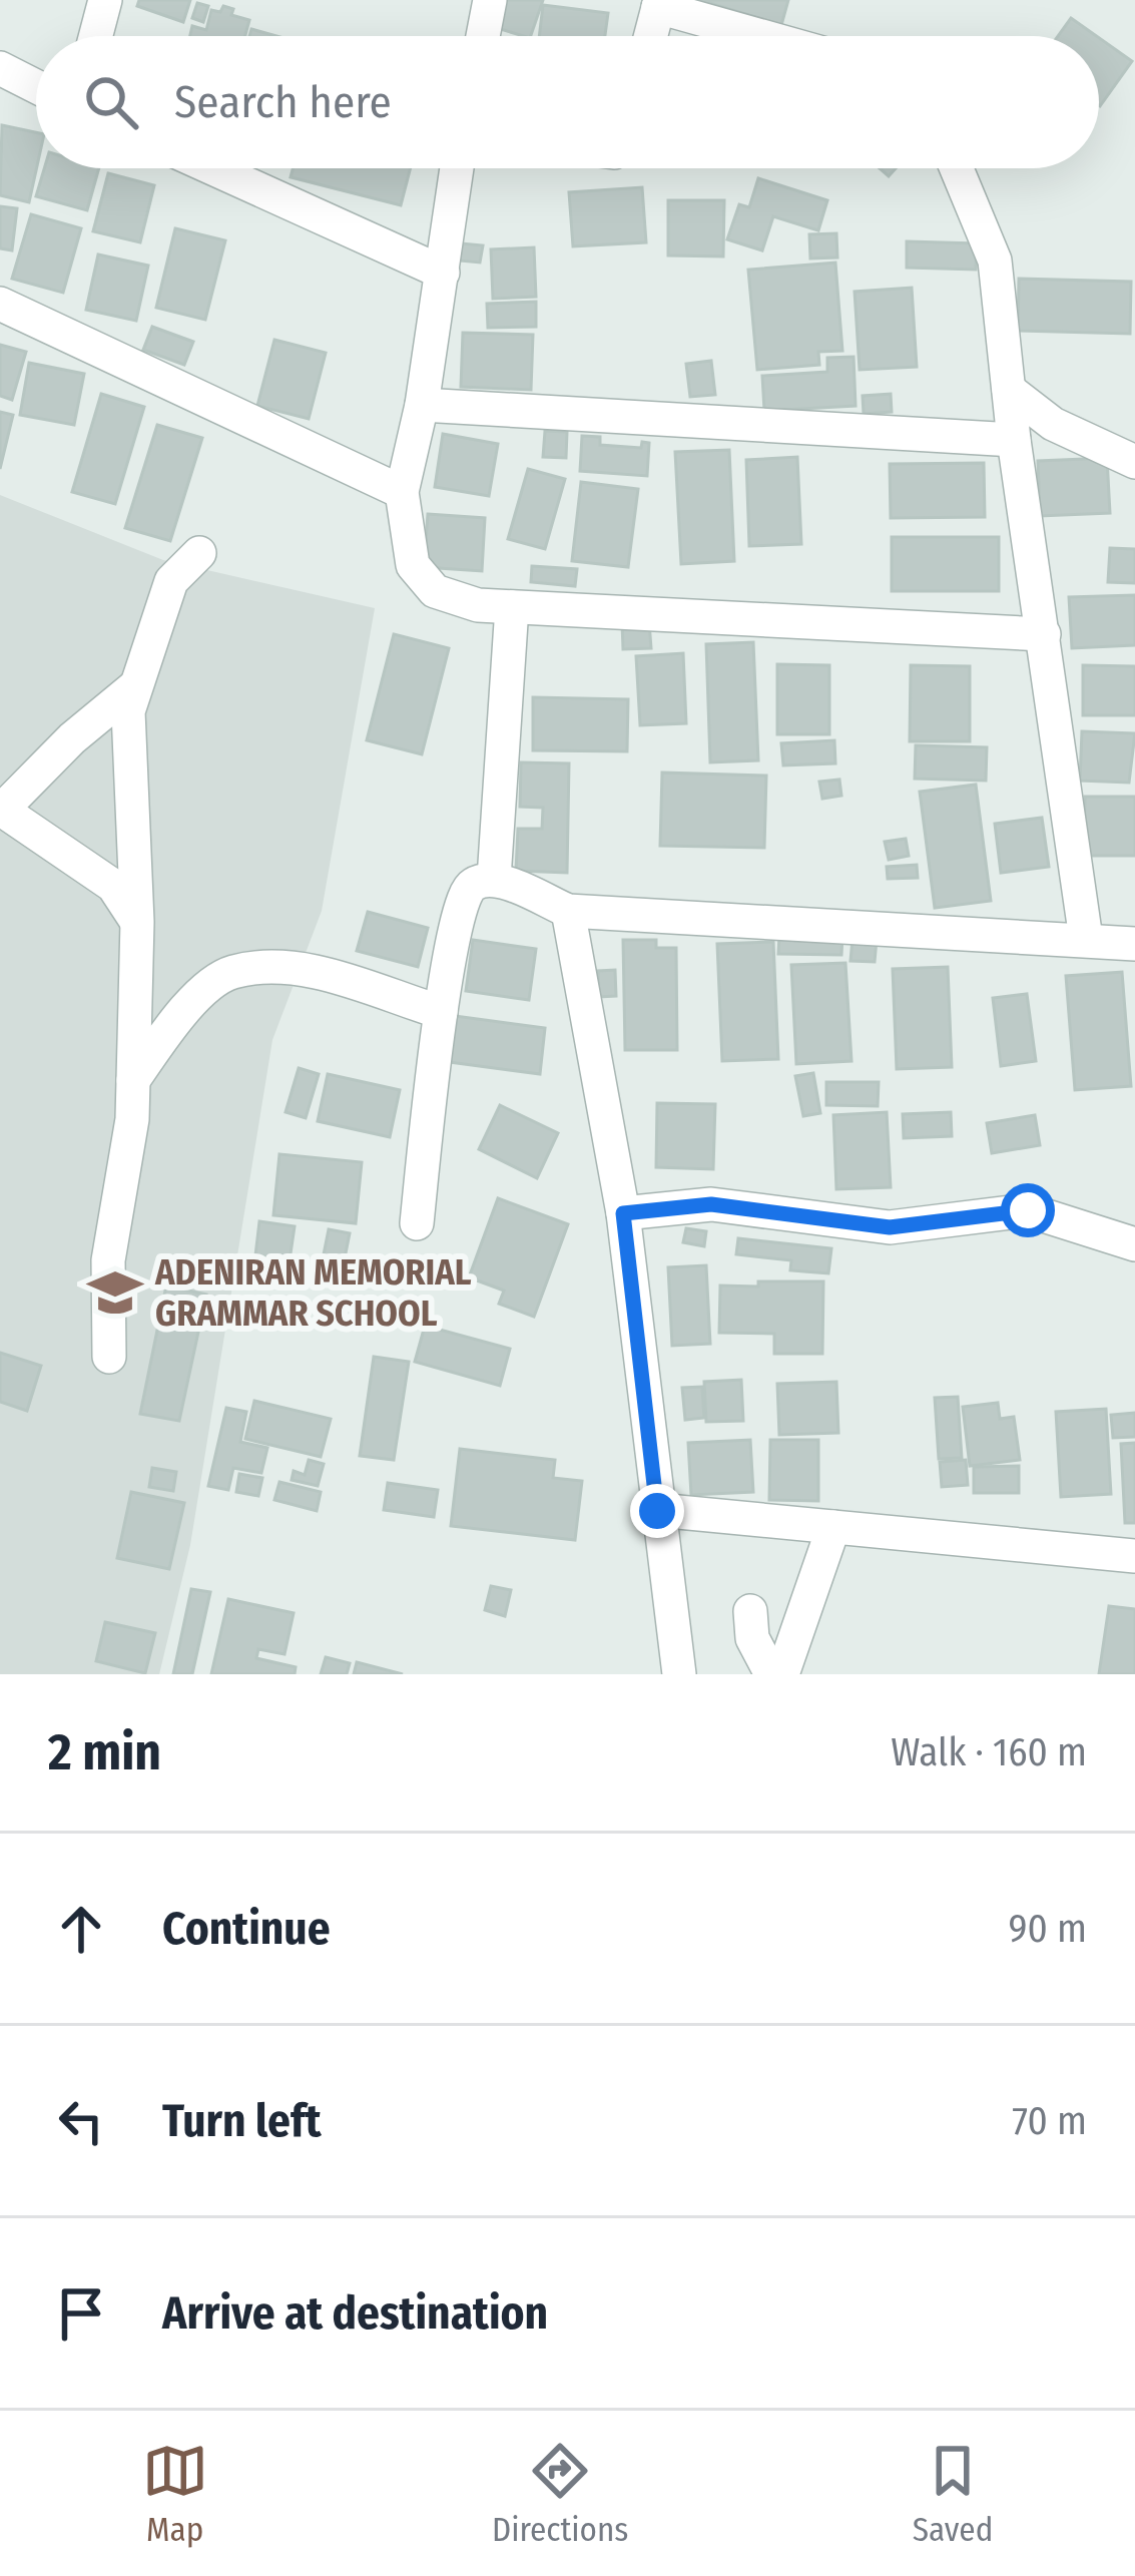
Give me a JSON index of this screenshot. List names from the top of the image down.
{
  "places": {
    "school or university": ["ADENIRAN MEMORIAL GRAMMAR SCHOOL"]
  },
  "page": {
    "search": "Search here",
    "heading": ["2 min", "Walk · 160 m"],
    "list": [
      ["Continue", "90 m"],
      ["Turn left", "70 m"],
      "Arrive at destination"
    ],
    "nav": ["Map", "Directions", "Saved"]
  }
}
